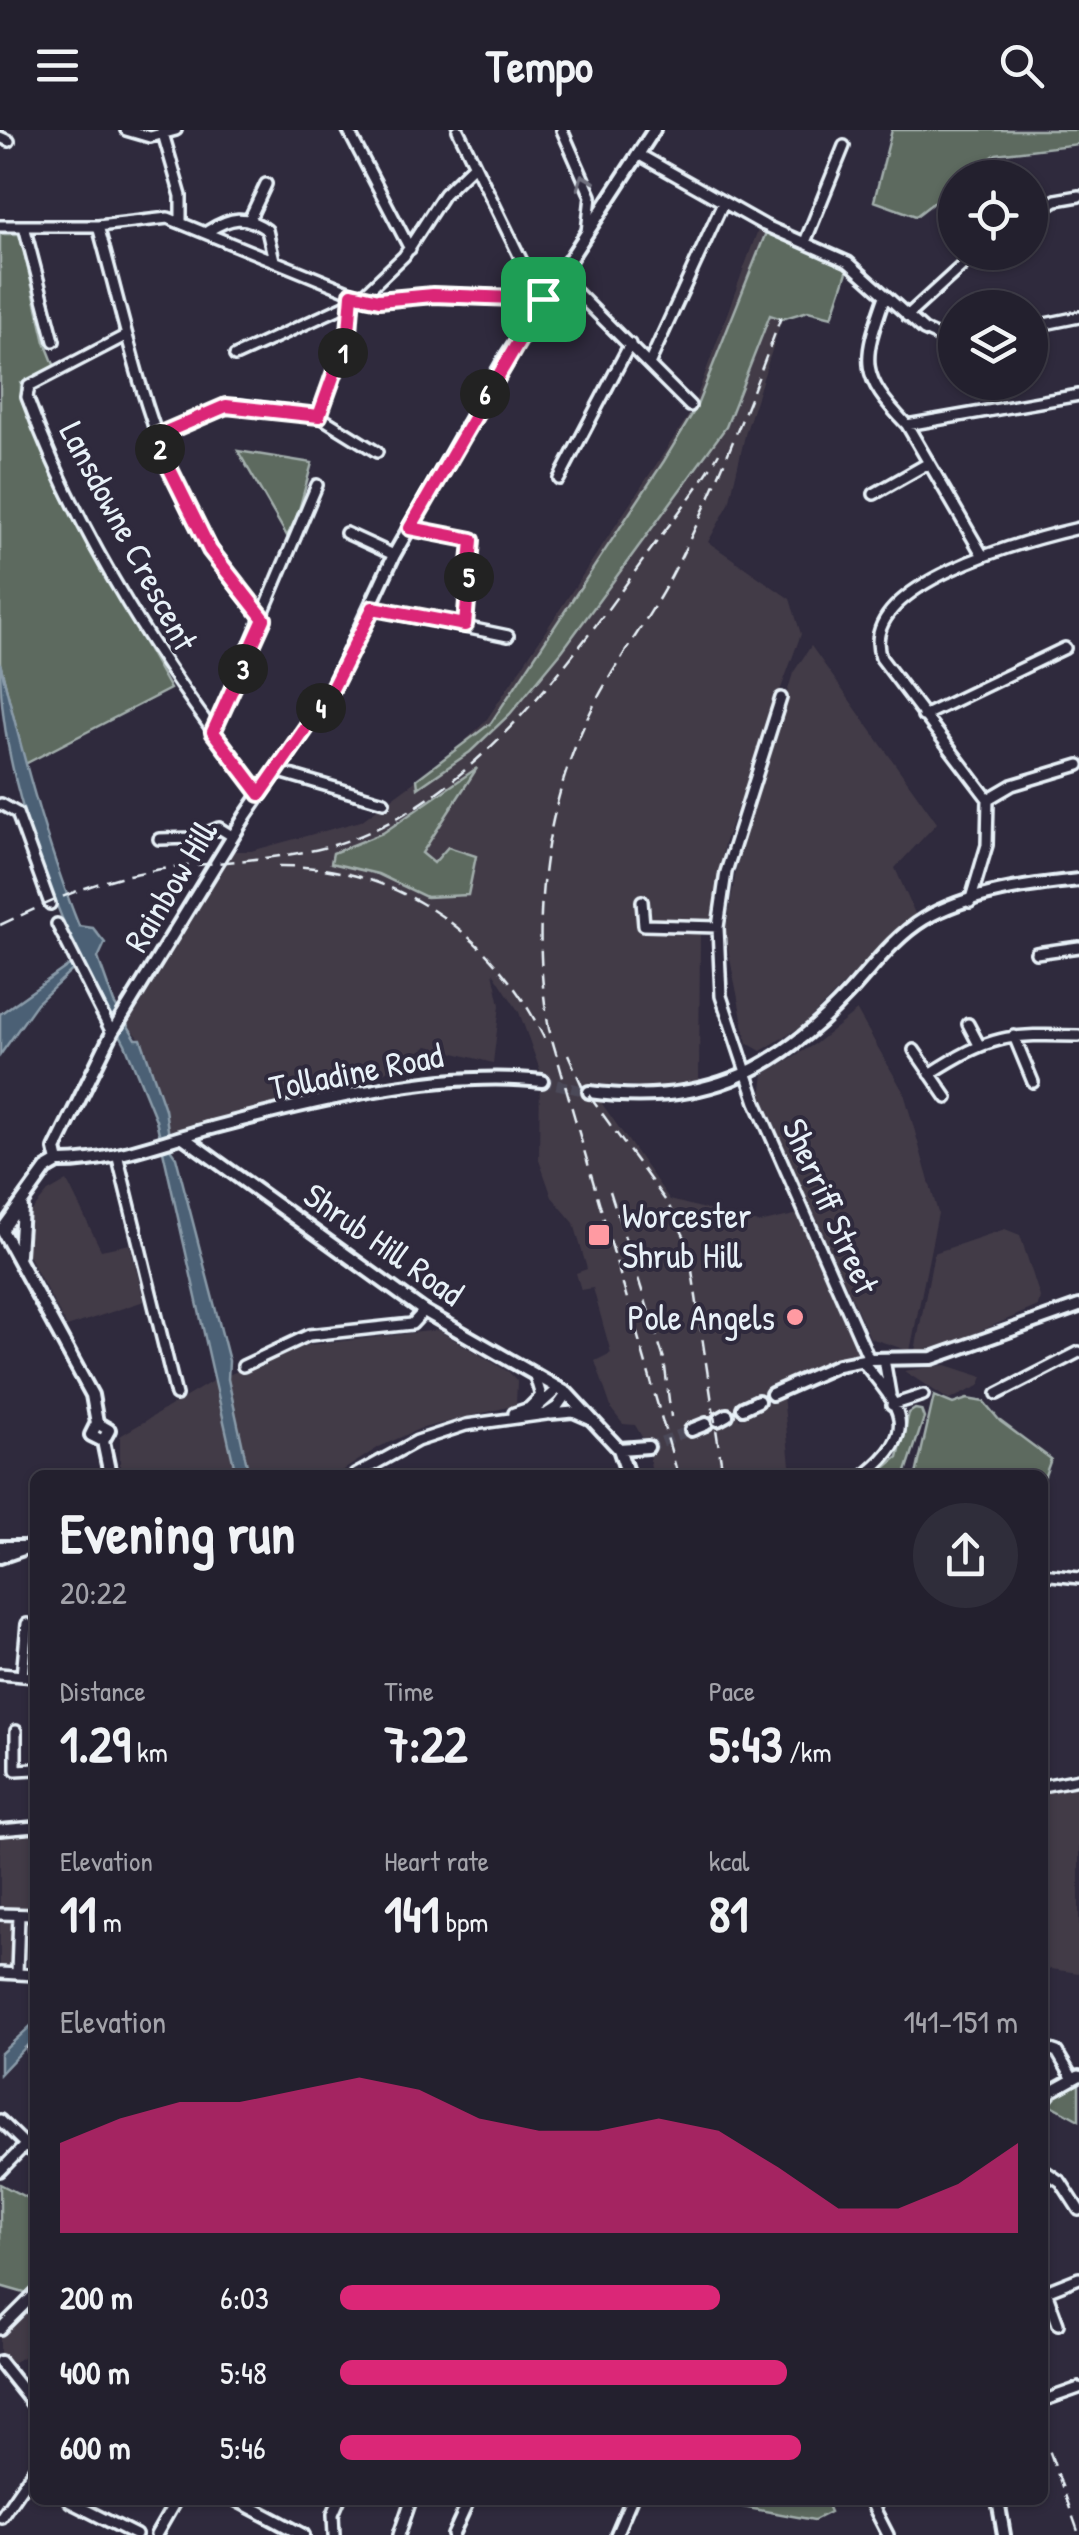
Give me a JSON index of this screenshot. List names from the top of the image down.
{
  "streets": {
    "main road": ["Rainbow Hill", "Tolladine Road", "Shrub Hill Road"],
    "street": ["Lansdowne Crescent", "Sherriff Street"]
  },
  "crossings": [
    ["Lansdowne Crescent", "Rainbow Hill"],
    ["Rainbow Hill", "Tolladine Road"],
    ["Tolladine Road", "Shrub Hill Road"]
  ],
  "places": {
    "transit": ["Worcester Shrub Hill"],
    "other": ["Pole Angels"]
  },
  "page": {
    "header": "Tempo",
    "pins": [
      "1",
      "6",
      "2",
      "5",
      "3",
      "4"
    ],
    "heading": ["Evening run", "20:22"],
    "stats": [
      ["Distance", "1.29 km"],
      ["Time", "7:22"],
      ["Pace", "5:43 /km"],
      ["Elevation", "11 m"],
      ["Heart rate", "141 bpm"],
      ["kcal", "81"]
    ],
    "chart": ["Elevation", "141–151 m"],
    "list": [
      {
        "name": "200 m",
        "note": "6:03"
      },
      {
        "name": "400 m",
        "note": "5:48"
      },
      {
        "name": "600 m",
        "note": "5:46"
      }
    ]
  }
}
